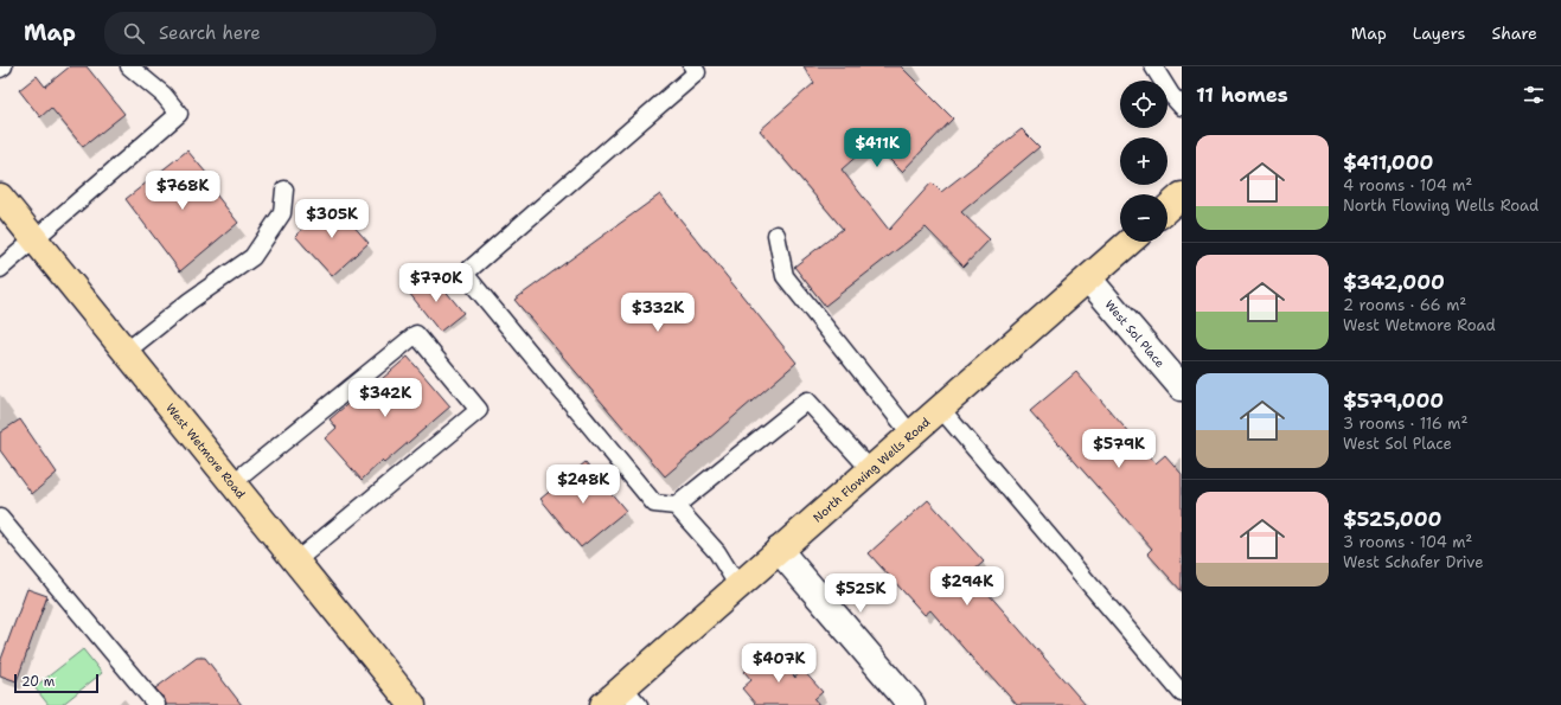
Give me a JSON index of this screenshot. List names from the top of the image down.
{
  "streets": {
    "main road": ["West Wetmore Road", "North Flowing Wells Road"],
    "street": ["West Sol Place"]
  },
  "crossings": [
    ["West Sol Place", "North Flowing Wells Road"]
  ],
  "scale_bar": "20 m",
  "page": {
    "header": "Map",
    "search": "Search here",
    "nav": ["Map", "Layers", "Share"],
    "heading": "11 homes",
    "map_buttons": ["+", "−"],
    "list": [
      {
        "name": "$411,000",
        "note": "4 rooms · 104 m² · North Flowing Wells Road"
      },
      {
        "name": "$342,000",
        "note": "2 rooms · 66 m² · West Wetmore Road"
      },
      {
        "name": "$579,000",
        "note": "3 rooms · 116 m² · West Sol Place"
      },
      {
        "name": "$525,000",
        "note": "3 rooms · 104 m² · West Schafer Drive"
      }
    ],
    "price": [
      "$411K",
      "$768K",
      "$305K",
      "$770K",
      "$332K",
      "$342K",
      "$579K",
      "$248K",
      "$294K",
      "$525K",
      "$407K"
    ],
    "scale": "20 m"
  }
}
